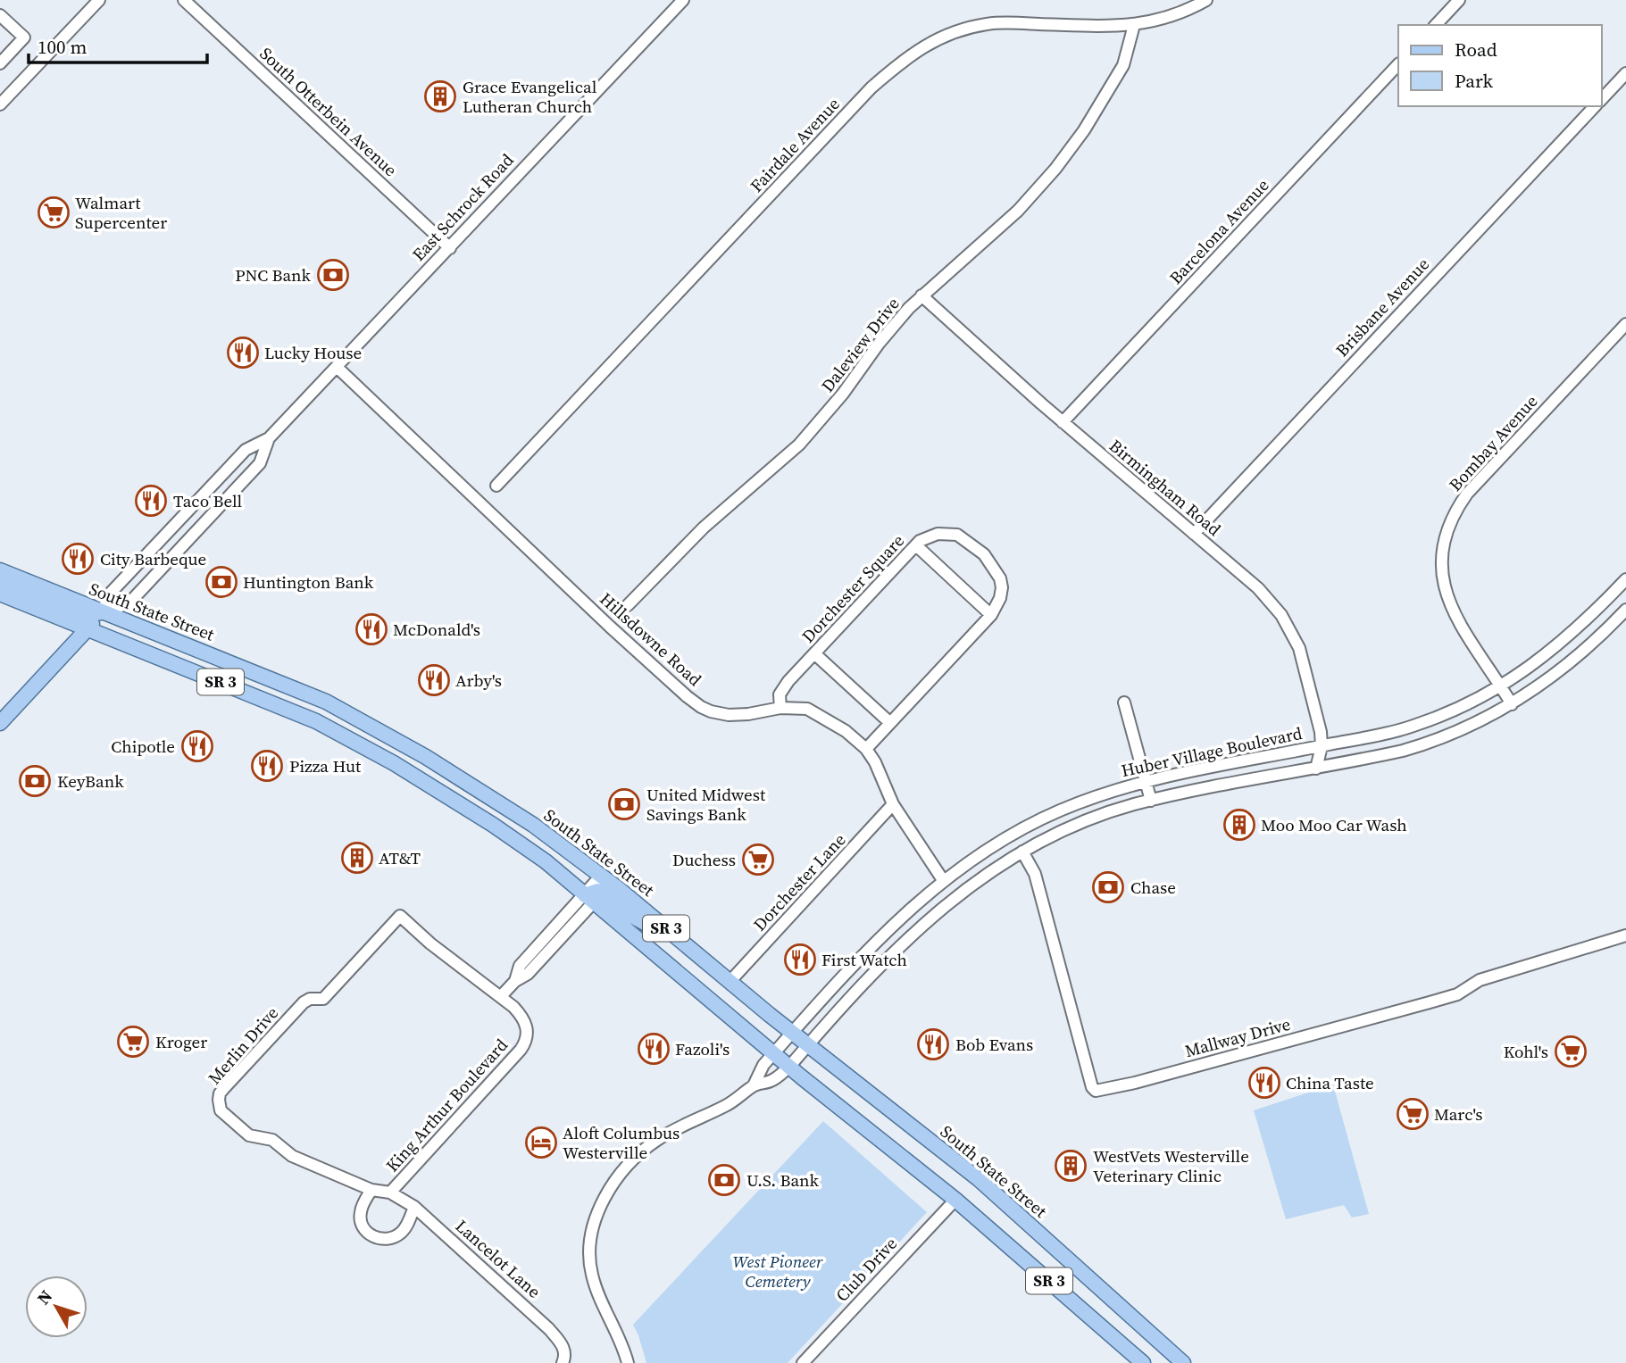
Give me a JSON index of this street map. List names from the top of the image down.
{
  "streets": {
    "main road": ["East Schrock Road", "South State Street", "SR 3"],
    "street": [
      "South Otterbein Avenue",
      "Fairdale Avenue",
      "Barcelona Avenue",
      "Brisbane Avenue",
      "Daleview Drive",
      "Bombay Avenue",
      "Birmingham Road",
      "Dorchester Square",
      "Hillsdowne Road",
      "Huber Village Boulevard",
      "Dorchester Lane",
      "Mallway Drive",
      "Merlin Drive",
      "King Arthur Boulevard",
      "Lancelot Lane",
      "Club Drive"
    ]
  },
  "crossings": [
    ["South Otterbein Avenue", "East Schrock Road"],
    ["Fairdale Avenue", "Daleview Drive"],
    ["East Schrock Road", "South State Street"],
    ["East Schrock Road", "Hillsdowne Road"],
    ["Barcelona Avenue", "Birmingham Road"],
    ["Brisbane Avenue", "Birmingham Road"],
    ["Daleview Drive", "Birmingham Road"],
    ["Bombay Avenue", "Huber Village Boulevard"],
    ["Birmingham Road", "Huber Village Boulevard"],
    ["Dorchester Square", "Hillsdowne Road"],
    ["South State Street", "Huber Village Boulevard"],
    ["South State Street", "Dorchester Lane"],
    ["South State Street", "Club Drive"],
    ["Hillsdowne Road", "Huber Village Boulevard"],
    ["Hillsdowne Road", "Dorchester Lane"],
    ["Huber Village Boulevard", "Mallway Drive"],
    ["Merlin Drive", "King Arthur Boulevard"],
    ["Merlin Drive", "Lancelot Lane"],
    ["King Arthur Boulevard", "Lancelot Lane"]
  ],
  "parks": ["West Pioneer Cemetery"],
  "places": {
    "building": [
      "Grace Evangelical Lutheran Church",
      "Moo Moo Car Wash",
      "AT&T",
      "WestVets Westerville Veterinary Clinic"
    ],
    "supermarket": [
      "Walmart Supercenter",
      "Duchess",
      "Kroger",
      "Kohl's",
      "Marc's"
    ],
    "bank": [
      "PNC Bank",
      "Huntington Bank",
      "KeyBank",
      "United Midwest Savings Bank",
      "Chase",
      "U.S. Bank"
    ],
    "restaurant": [
      "Lucky House",
      "Taco Bell",
      "City Barbeque",
      "McDonald's",
      "Arby's",
      "Chipotle",
      "Pizza Hut",
      "First Watch",
      "Bob Evans",
      "Fazoli's",
      "China Taste"
    ],
    "hotel": ["Aloft Columbus Westerville"]
  },
  "legend": ["Road", "Park"],
  "scale_bar": "100 m",
  "north": "top left"
}
